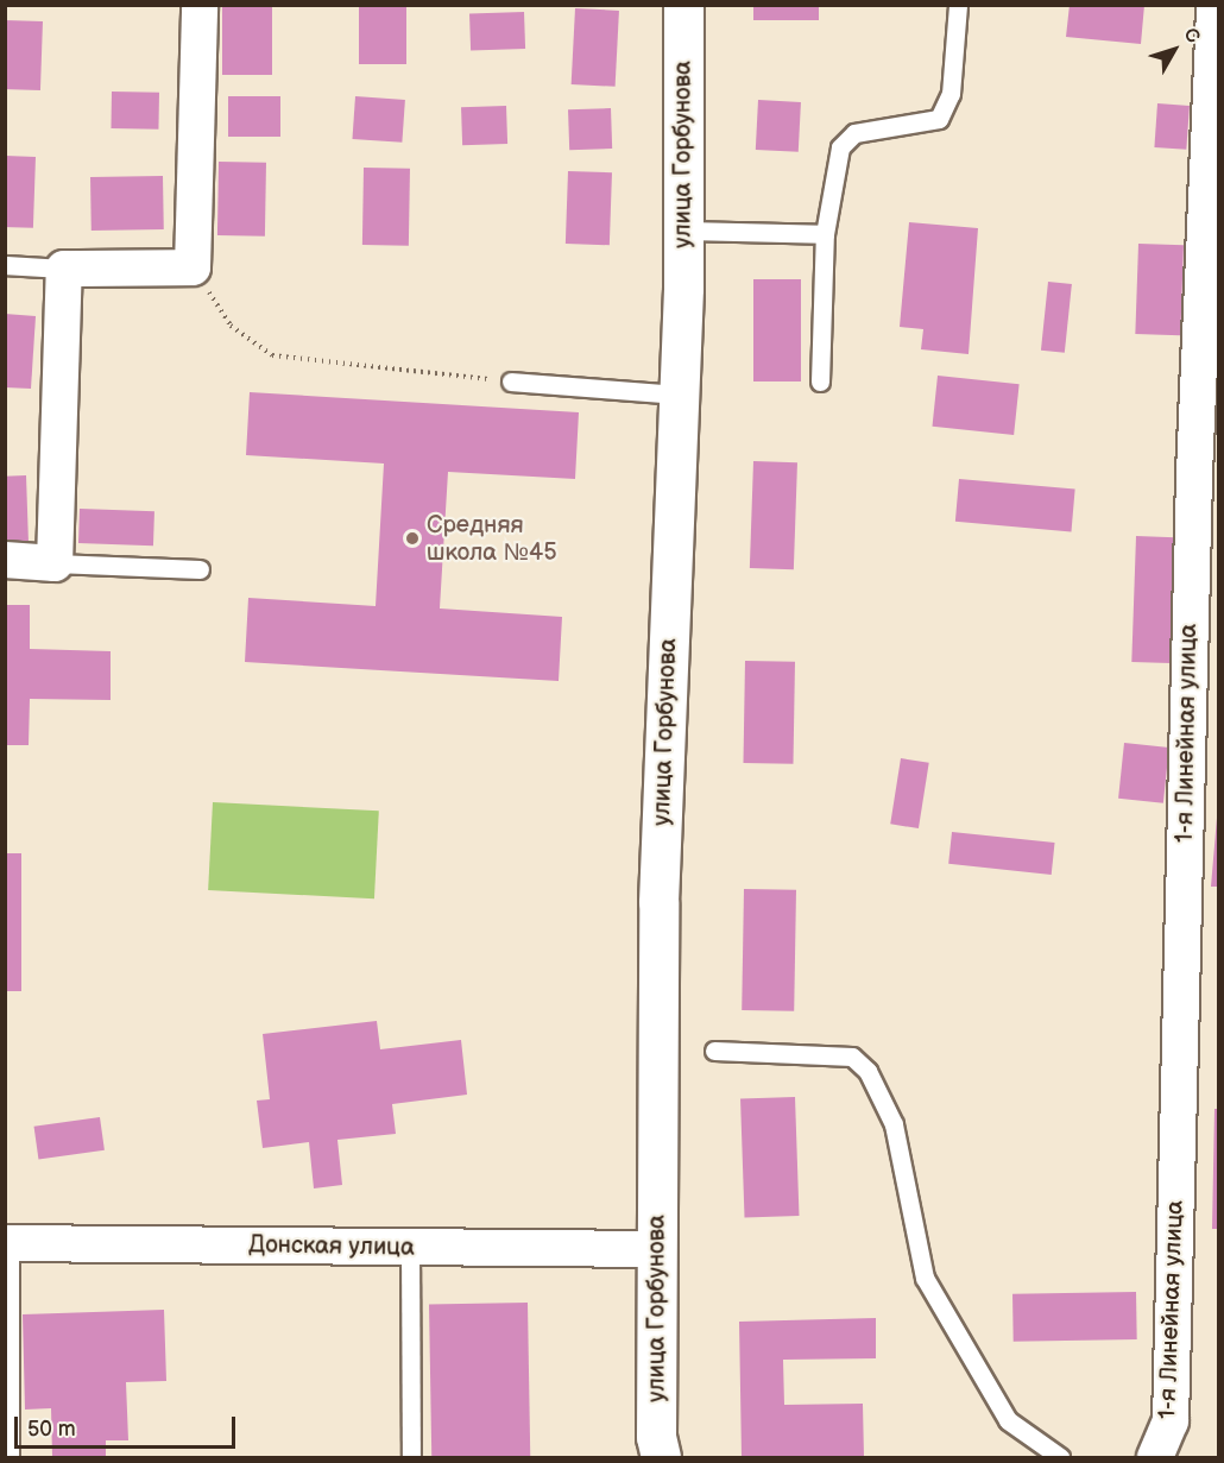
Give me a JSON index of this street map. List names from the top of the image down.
{
  "streets": {
    "street": ["улица Горбунова", "1-я Линейная улица", "Донская улица"]
  },
  "crossings": [
    ["улица Горбунова", "Донская улица"]
  ],
  "places": ["Средняя школа №45"],
  "scale_bar": "50 m",
  "north": "top right"
}
